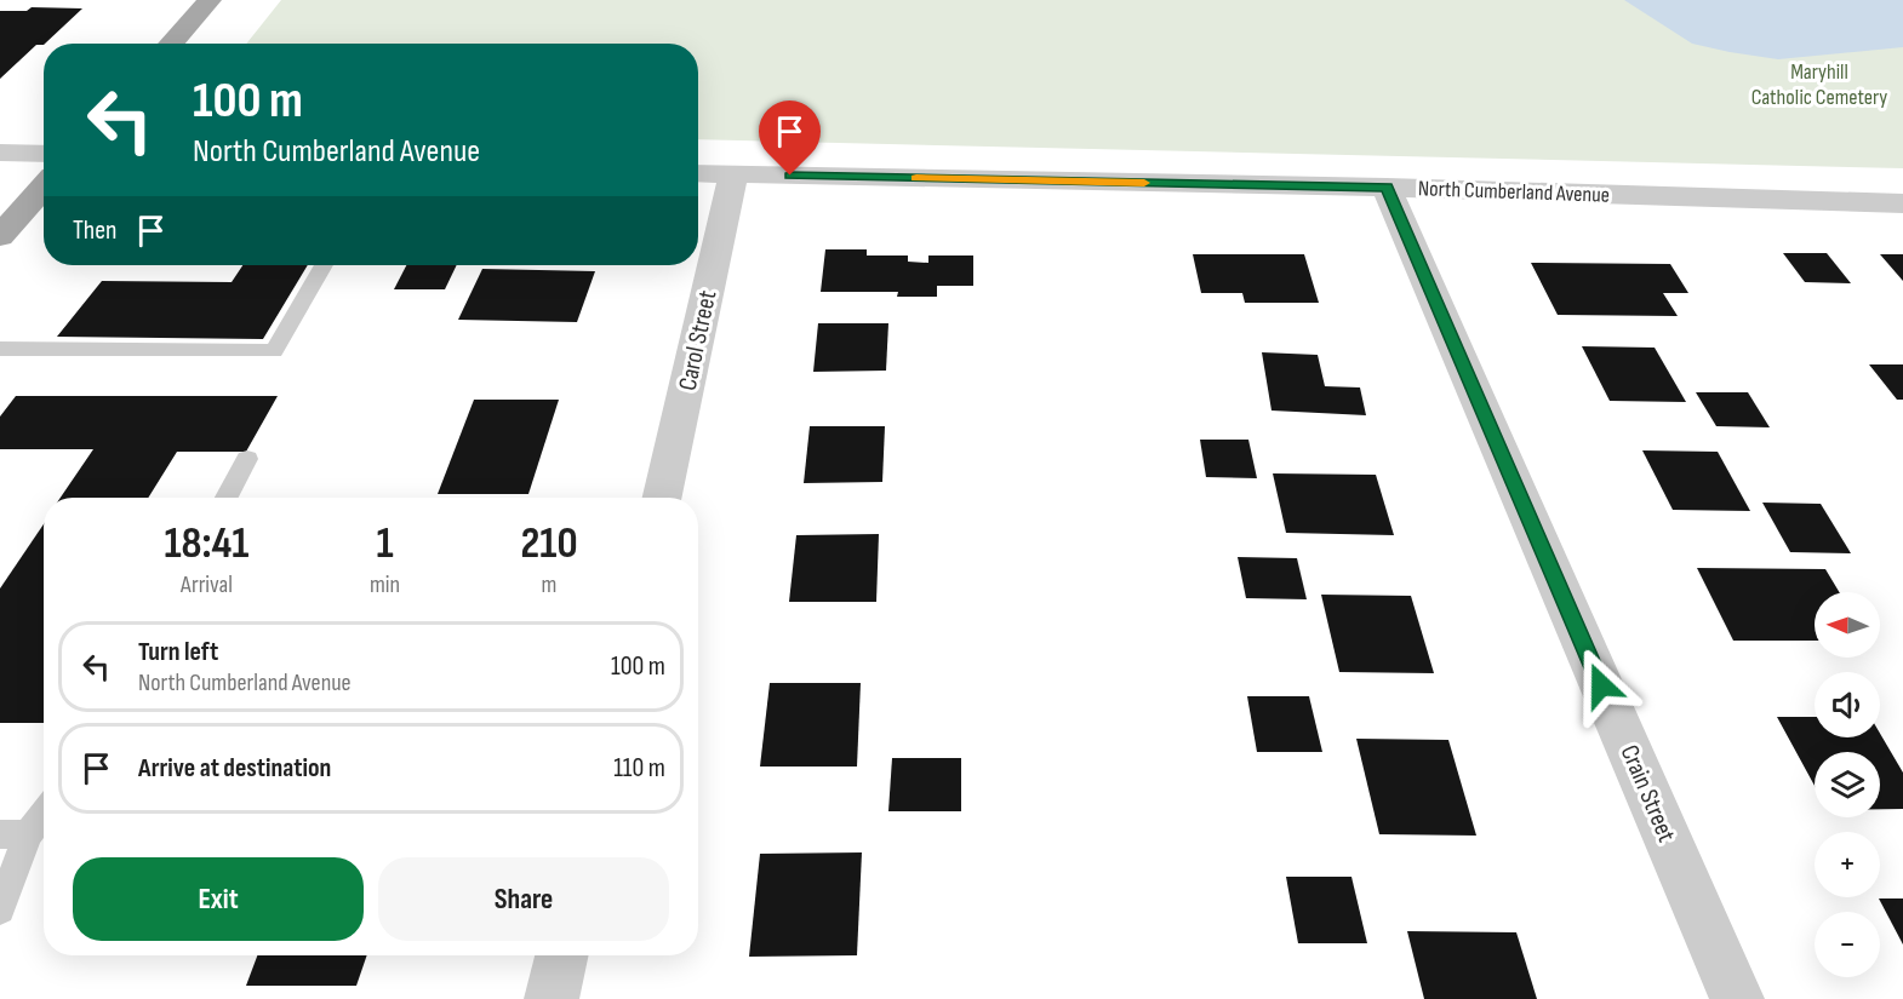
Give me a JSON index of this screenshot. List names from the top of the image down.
{
  "streets": {
    "street": ["North Cumberland Avenue", "Carol Street", "Crain Street"]
  },
  "crossings": [
    ["North Cumberland Avenue", "Carol Street"],
    ["North Cumberland Avenue", "Crain Street"]
  ],
  "parks": ["Maryhill Catholic Cemetery"],
  "north": "left",
  "page": {
    "turn": ["100 m", "North Cumberland Avenue"],
    "then": "Then",
    "eta": [
      "18:41",
      "Arrival",
      "1",
      "min",
      "210",
      "m"
    ],
    "map_buttons": ["+", "−"],
    "list": [
      {
        "name": "Turn left",
        "note": "North Cumberland Avenue",
        "value": "100 m"
      },
      {
        "name": "Arrive at destination",
        "value": "110 m"
      }
    ],
    "buttons": ["Exit", "Share"]
  }
}
